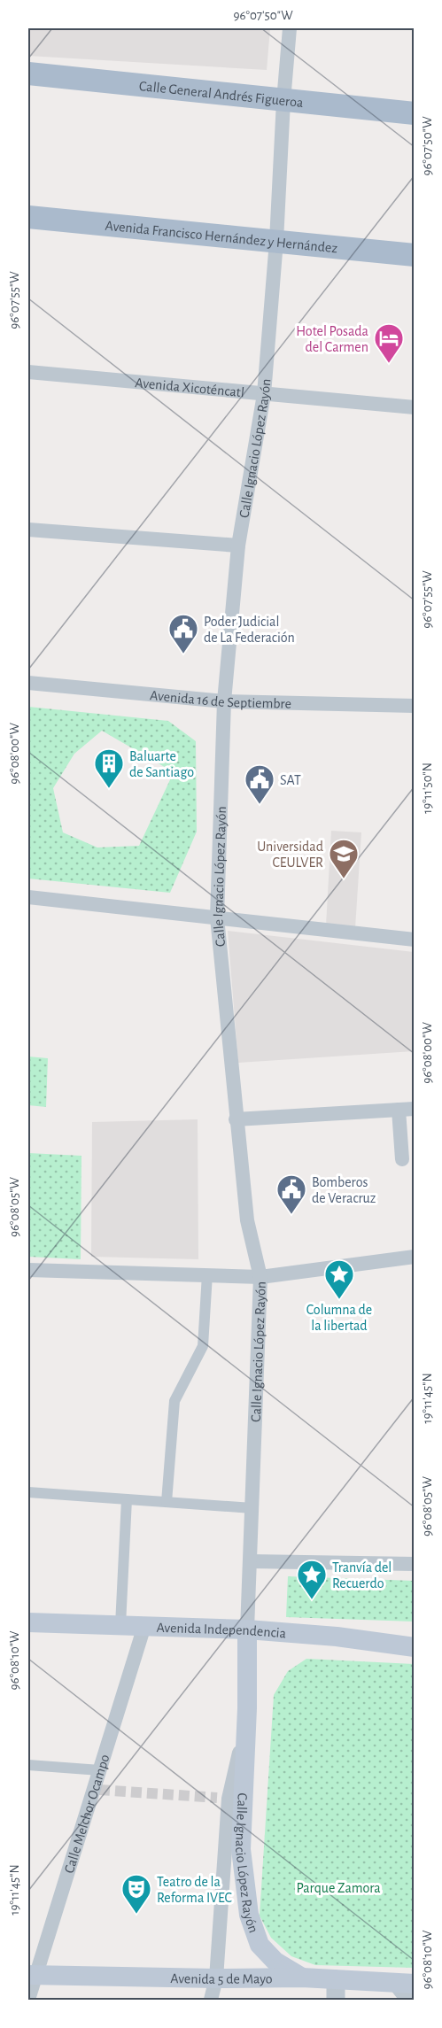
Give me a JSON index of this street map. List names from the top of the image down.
{
  "streets": {
    "main road": [
      "Calle General Andrés Figueroa",
      "Avenida Francisco Hernández y Hernández",
      "Calle Ignacio López Rayón",
      "Avenida Independencia",
      "Avenida 5 de Mayo"
    ],
    "street": ["Avenida Xicoténcatl", "Avenida 16 de Septiembre", "Calle Melchor Ocampo"]
  },
  "crossings": [
    ["Calle General Andrés Figueroa", "Calle Ignacio López Rayón"],
    ["Avenida Francisco Hernández y Hernández", "Calle Ignacio López Rayón"],
    ["Avenida Xicoténcatl", "Calle Ignacio López Rayón"],
    ["Calle Ignacio López Rayón", "Avenida 16 de Septiembre"],
    ["Calle Ignacio López Rayón", "Avenida Independencia"],
    ["Calle Ignacio López Rayón", "Avenida 5 de Mayo"],
    ["Avenida Independencia", "Calle Melchor Ocampo"],
    ["Calle Melchor Ocampo", "Avenida 5 de Mayo"]
  ],
  "parks": ["Parque Zamora"],
  "places": {
    "hotel": ["Hotel Posada del Carmen"],
    "public building": ["Poder Judicial de La Federación", "SAT", "Bomberos de Veracruz"],
    "building": ["Baluarte de Santiago"],
    "school or university": ["Universidad CEULVER"],
    "place": ["Columna de la libertad", "Tranvía del Recuerdo"],
    "theatre": ["Teatro de la Reforma IVEC"]
  },
  "coordinates": [
    "96°07'50\"W",
    "96°07'55\"W",
    "96°08'00\"W",
    "19°11'50\"N",
    "96°08'05\"W",
    "19°11'45\"N",
    "96°08'10\"W"
  ]
}
